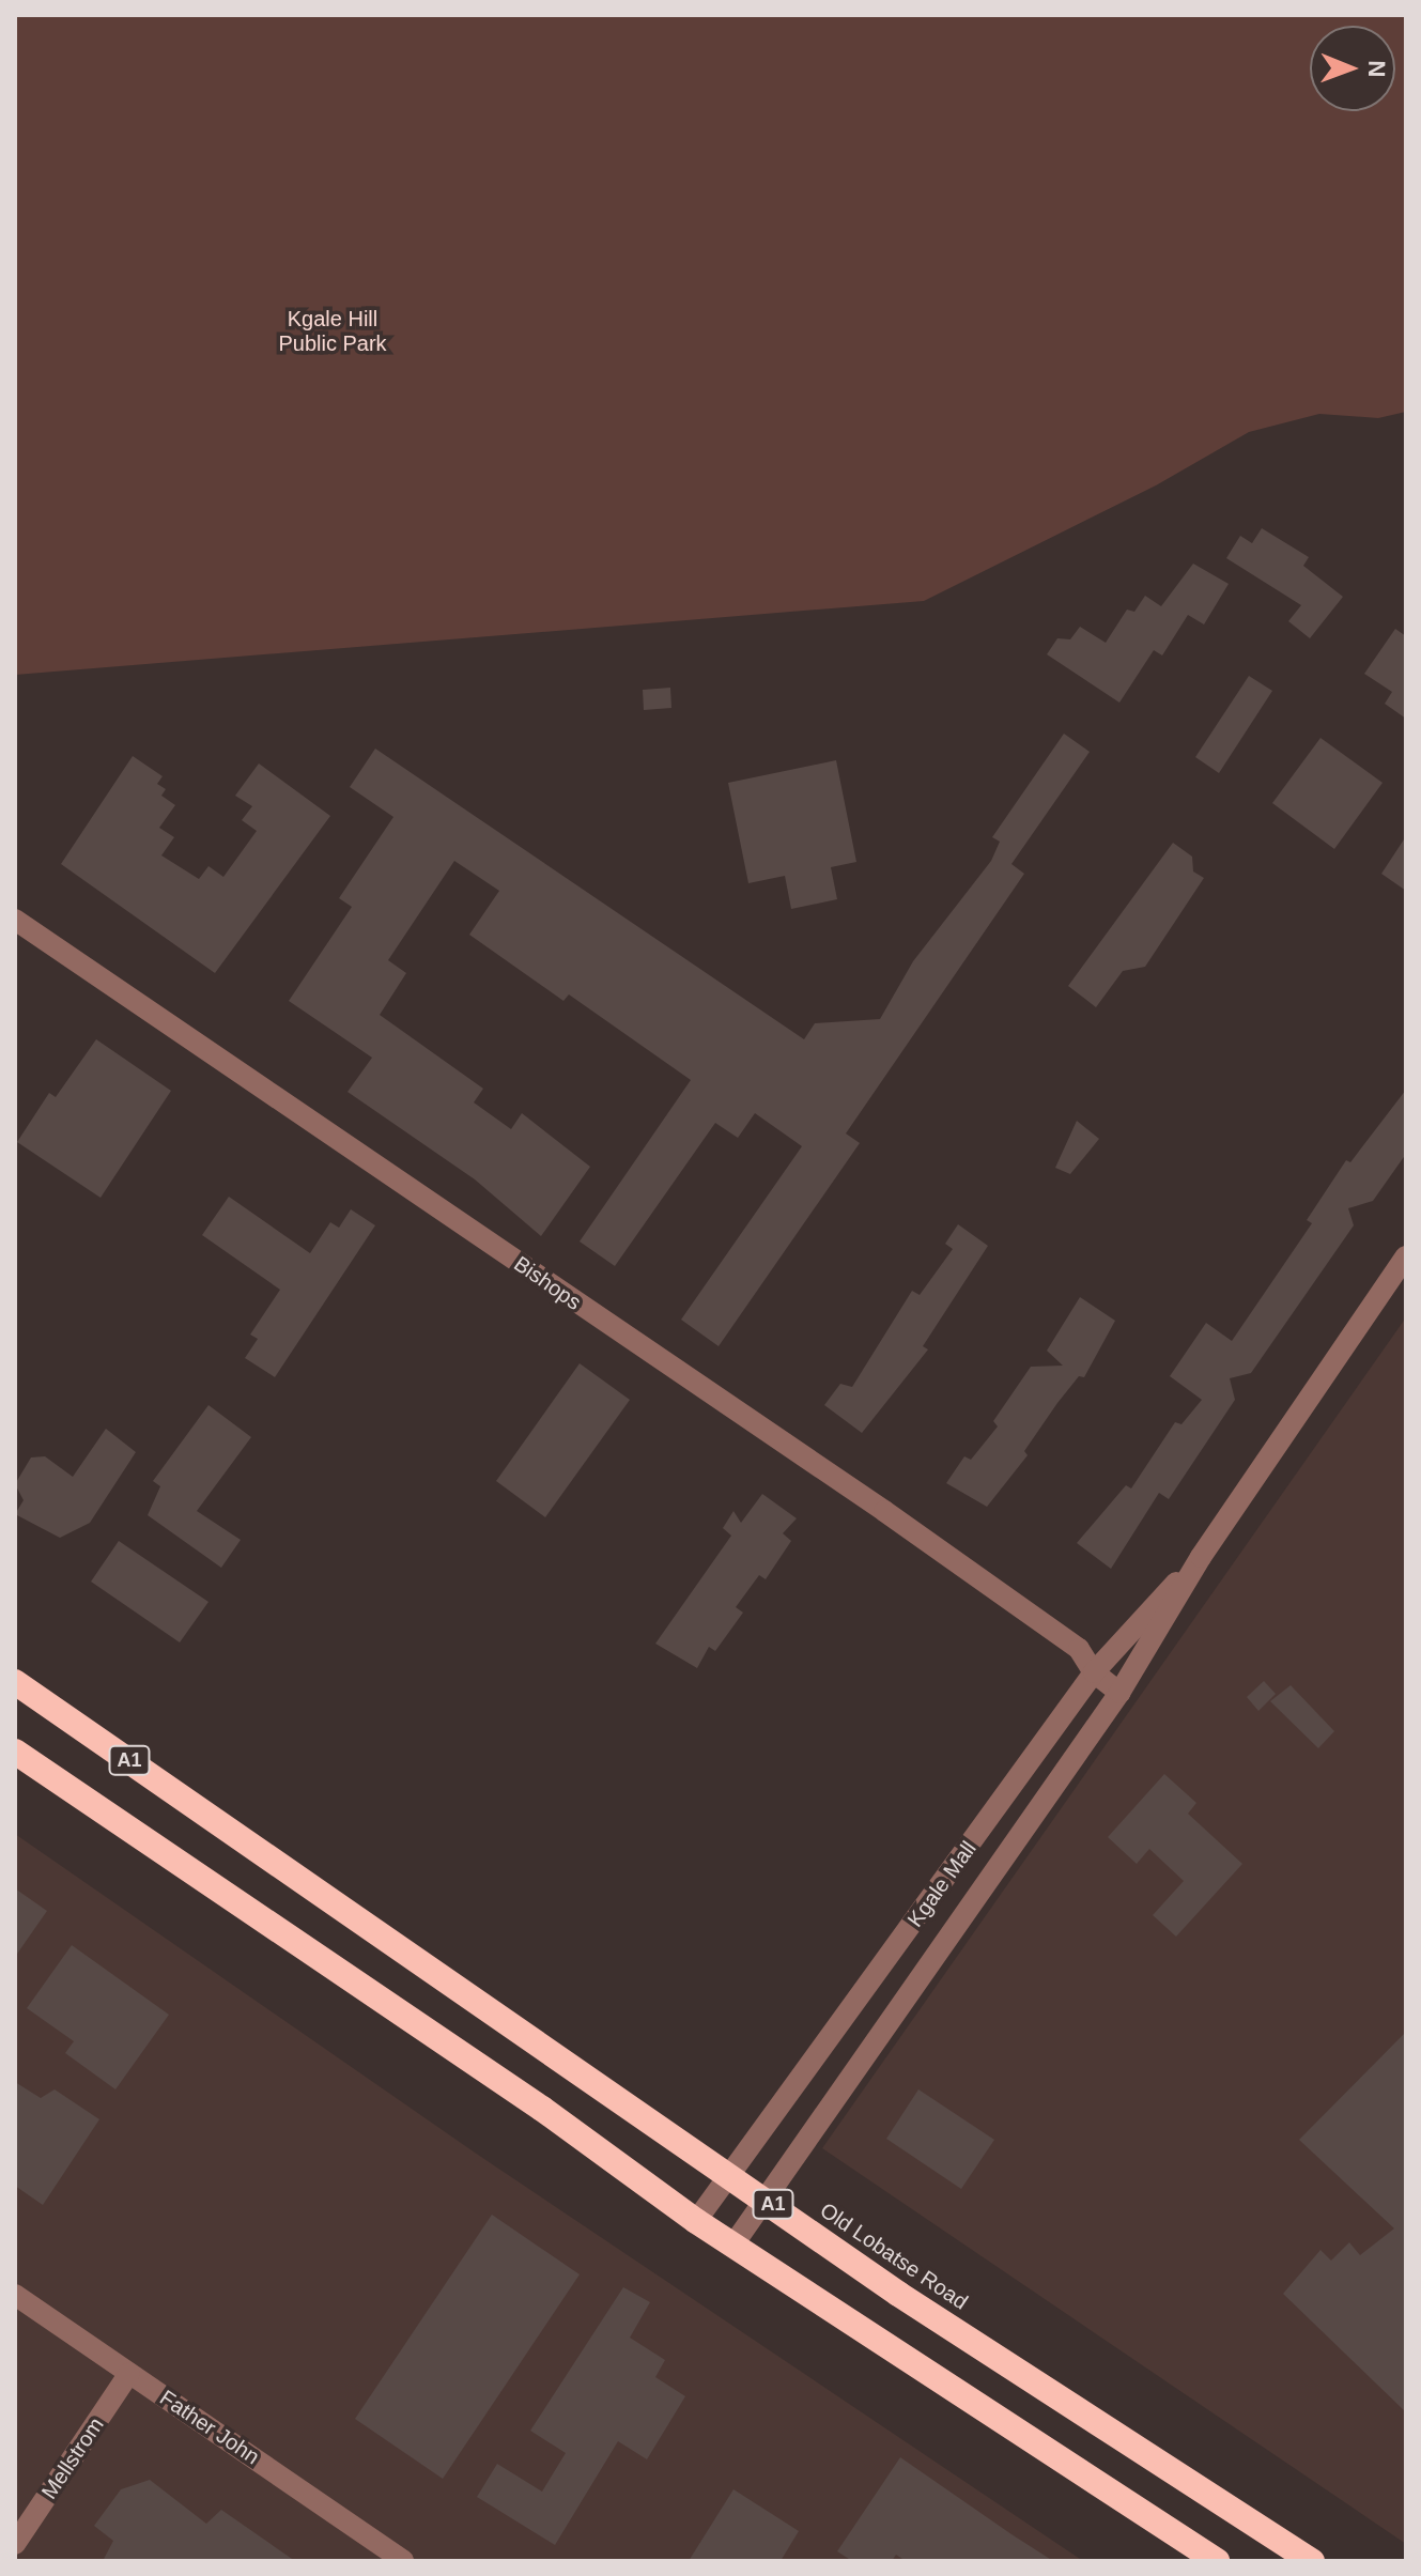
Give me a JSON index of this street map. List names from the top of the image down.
{
  "streets": {
    "highway": ["A1", "Old Lobatse Road"],
    "street": [
      "Bishops",
      "Kgale Mall",
      "Father John",
      "Mellstrom"
    ]
  },
  "crossings": [
    ["Bishops", "Kgale Mall"],
    ["A1", "Kgale Mall"],
    ["Kgale Mall", "Old Lobatse Road"],
    ["Father John", "Mellstrom"]
  ],
  "parks": ["Kgale Hill Public Park"],
  "north": "right"
}
